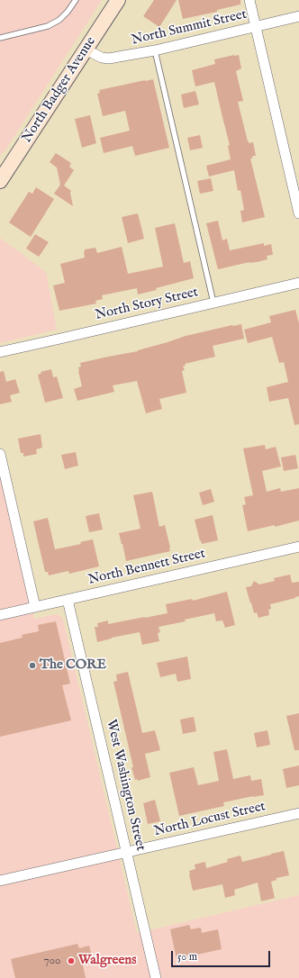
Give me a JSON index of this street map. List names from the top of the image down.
{
  "streets": {
    "main road": ["North Badger Avenue"],
    "street": [
      "North Summit Street",
      "North Story Street",
      "North Bennett Street",
      "West Washington Street",
      "North Locust Street"
    ]
  },
  "crossings": [
    ["North Summit Street", "North Badger Avenue"],
    ["North Bennett Street", "West Washington Street"],
    ["West Washington Street", "North Locust Street"]
  ],
  "places": ["The CORE", "Walgreens"],
  "house_numbers": ["700"],
  "scale_bar": "50 m"
}
